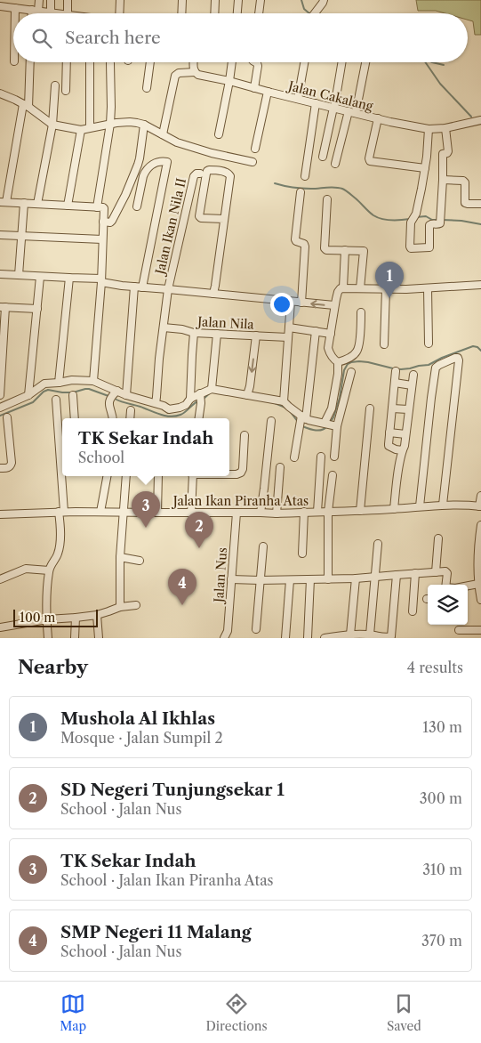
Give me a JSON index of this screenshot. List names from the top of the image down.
{
  "streets": {
    "street": [
      "Jalan Cakalang",
      "Jalan Ikan Nila II",
      "Jalan Nila",
      "Jalan Ikan Piranha Atas",
      "Jalan Nus"
    ]
  },
  "crossings": [
    ["Jalan Ikan Piranha Atas", "Jalan Nus"]
  ],
  "scale_bar": "100 m",
  "page": {
    "search": "Search here",
    "pins": [
      "1",
      "3",
      "2",
      "4"
    ],
    "popup": ["TK Sekar Indah", "School"],
    "scale": "100 m",
    "heading": ["Nearby", "4 results"],
    "list": [
      {
        "mark": "1",
        "name": "Mushola Al Ikhlas",
        "note": "Mosque · Jalan Sumpil 2",
        "value": "130 m"
      },
      {
        "mark": "2",
        "name": "SD Negeri Tunjungsekar 1",
        "note": "School · Jalan Nus",
        "value": "300 m"
      },
      {
        "mark": "3",
        "name": "TK Sekar Indah",
        "note": "School · Jalan Ikan Piranha Atas",
        "value": "310 m"
      },
      {
        "mark": "4",
        "name": "SMP Negeri 11 Malang",
        "note": "School · Jalan Nus",
        "value": "370 m"
      }
    ],
    "nav": ["Map", "Directions", "Saved"]
  }
}
